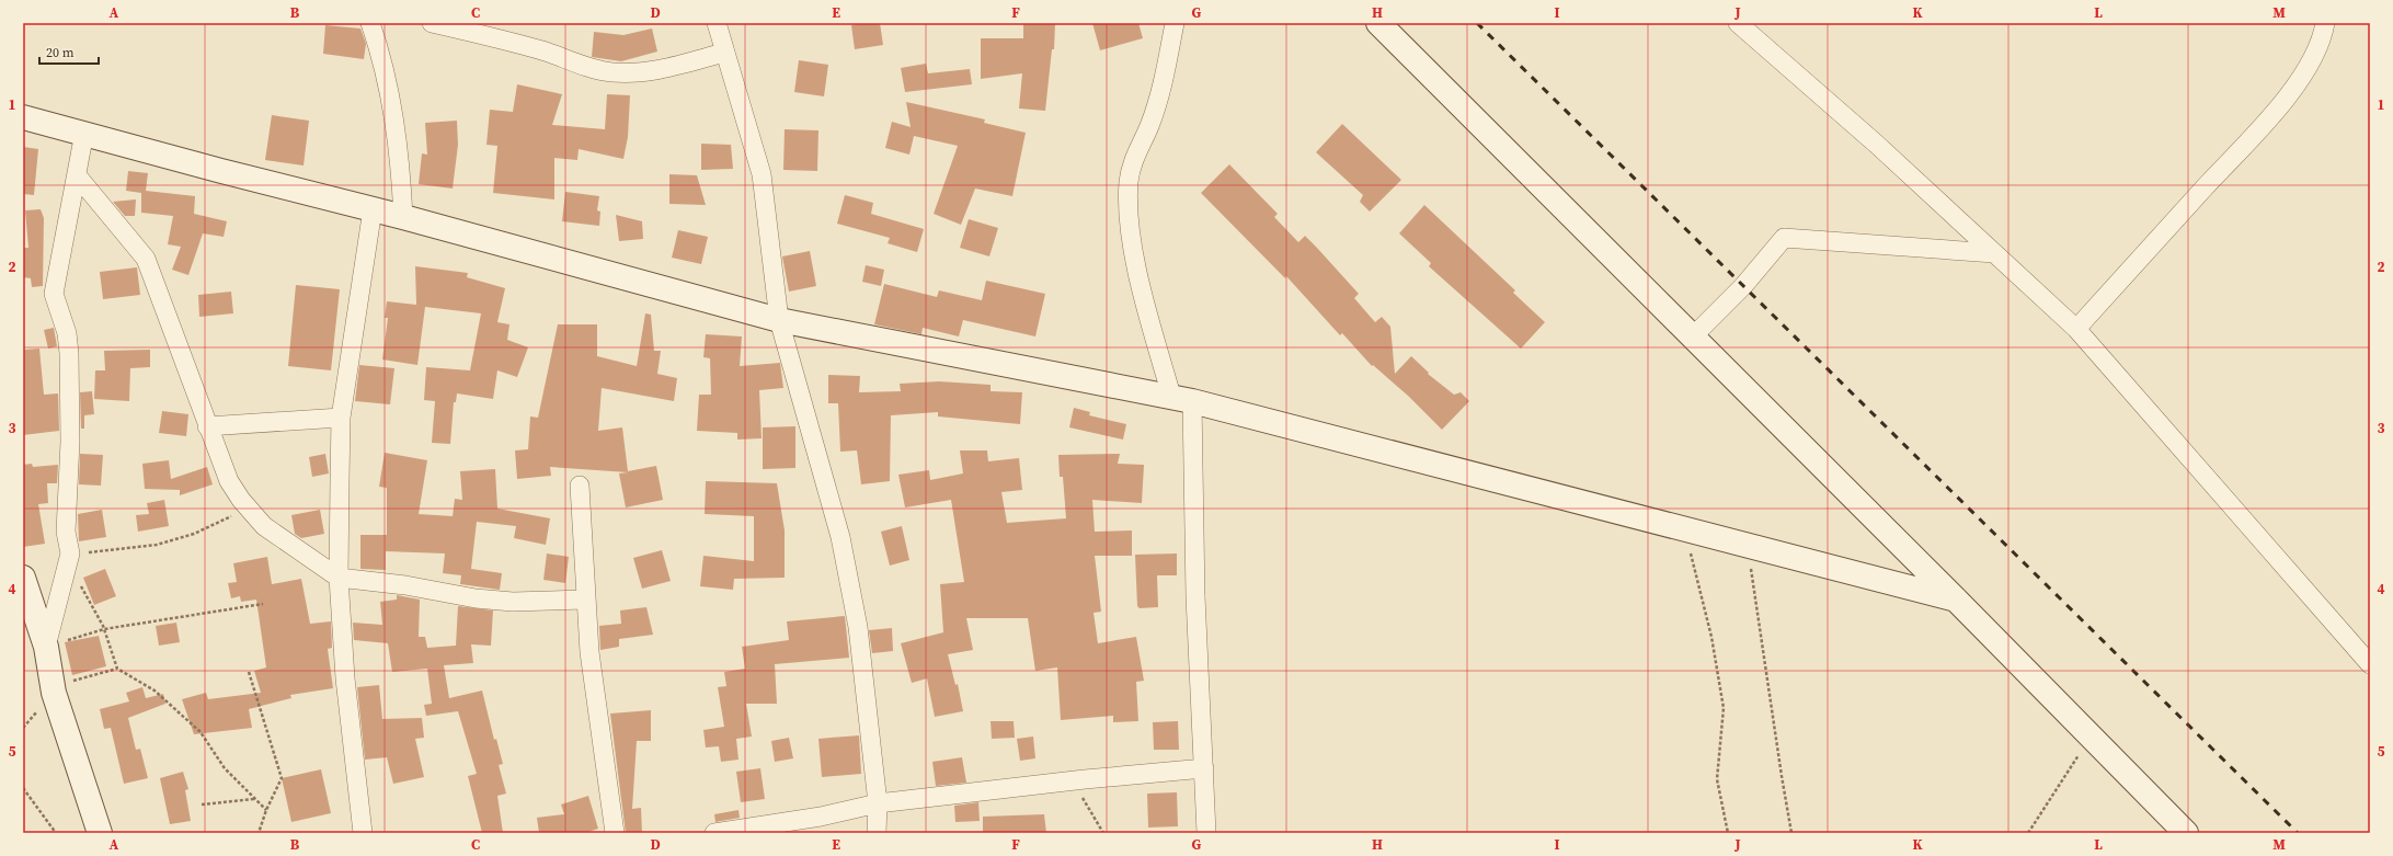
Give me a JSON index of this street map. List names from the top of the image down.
{
  "scale_bar": "20 m",
  "grid": {
    "columns": [
      "A",
      "B",
      "C",
      "D",
      "E",
      "F",
      "G",
      "H",
      "I",
      "J",
      "K",
      "L",
      "M"
    ],
    "rows": [
      "1",
      "2",
      "3",
      "4",
      "5"
    ]
  }
}
